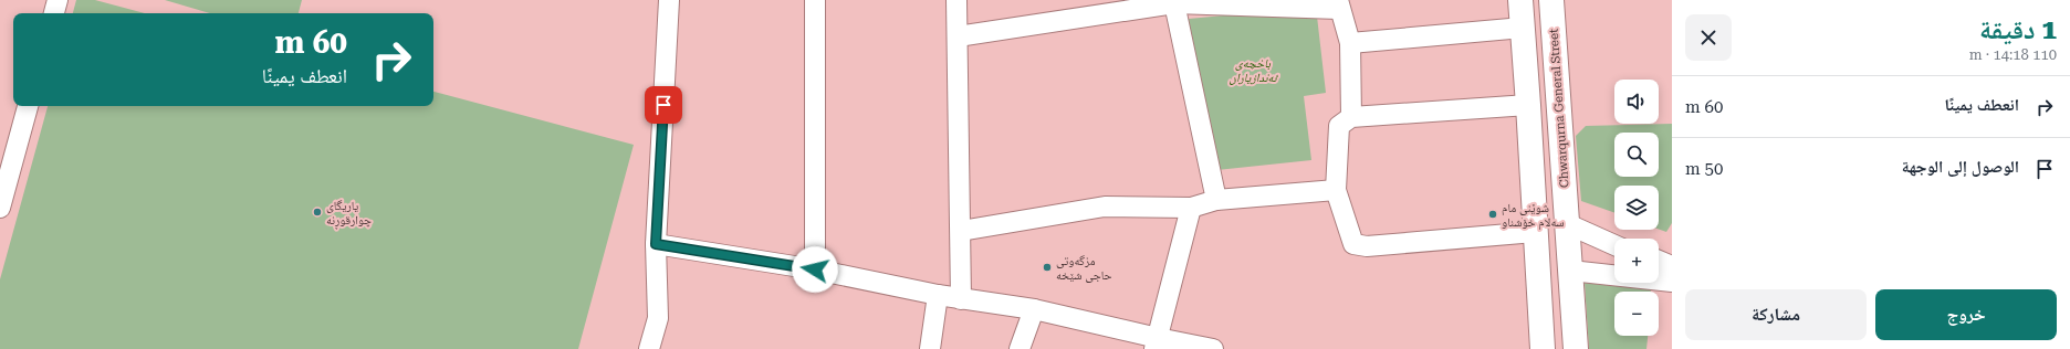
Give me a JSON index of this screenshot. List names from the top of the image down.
{
  "streets": {
    "highway": ["Chwarqurna General Street"]
  },
  "parks": ["باخچەی ئەندازیاران"],
  "places": ["یاریگای چوارقوڕنە", "شوێنی مام سەلام خۆشناو", "مزگەوتی حاجی شێخە"],
  "page": {
    "heading": ["1 دقيقة", "110 m · 14:18"],
    "turn": ["60 m", "انعطف يمينًا"],
    "list": [
      {
        "name": "انعطف يمينًا",
        "value": "60 m"
      },
      {
        "name": "الوصول إلى الوجهة",
        "value": "50 m"
      }
    ],
    "map_buttons": ["+", "−"],
    "buttons": ["خروج", "مشاركة"]
  }
}
